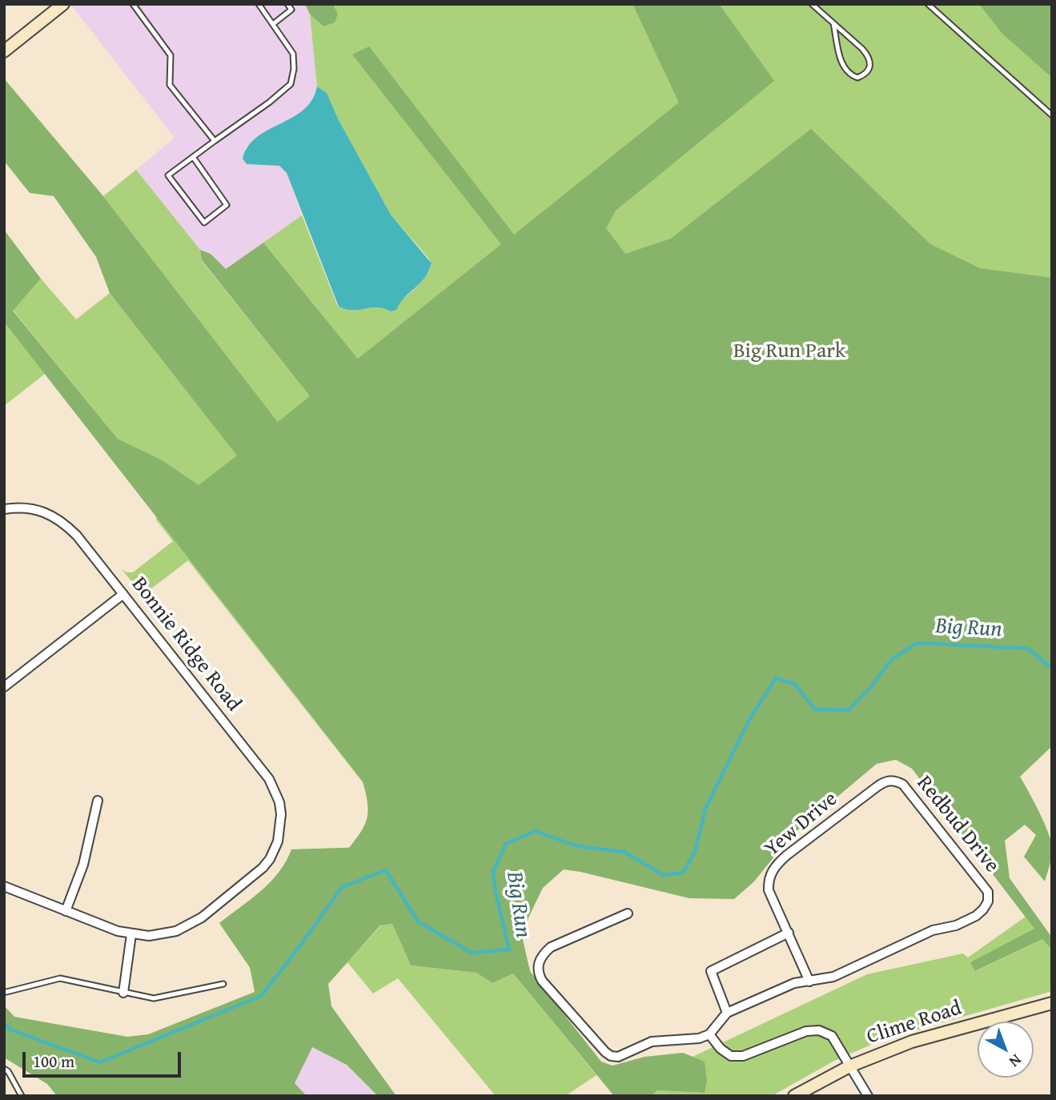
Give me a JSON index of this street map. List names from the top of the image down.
{
  "streets": {
    "main road": ["Clime Road"],
    "street": ["Bonnie Ridge Road", "Yew Drive", "Redbud Drive"]
  },
  "crossings": [
    ["Yew Drive", "Redbud Drive"]
  ],
  "water": ["Big Run"],
  "parks": ["Big Run Park"],
  "scale_bar": "100 m",
  "north": "bottom right"
}
